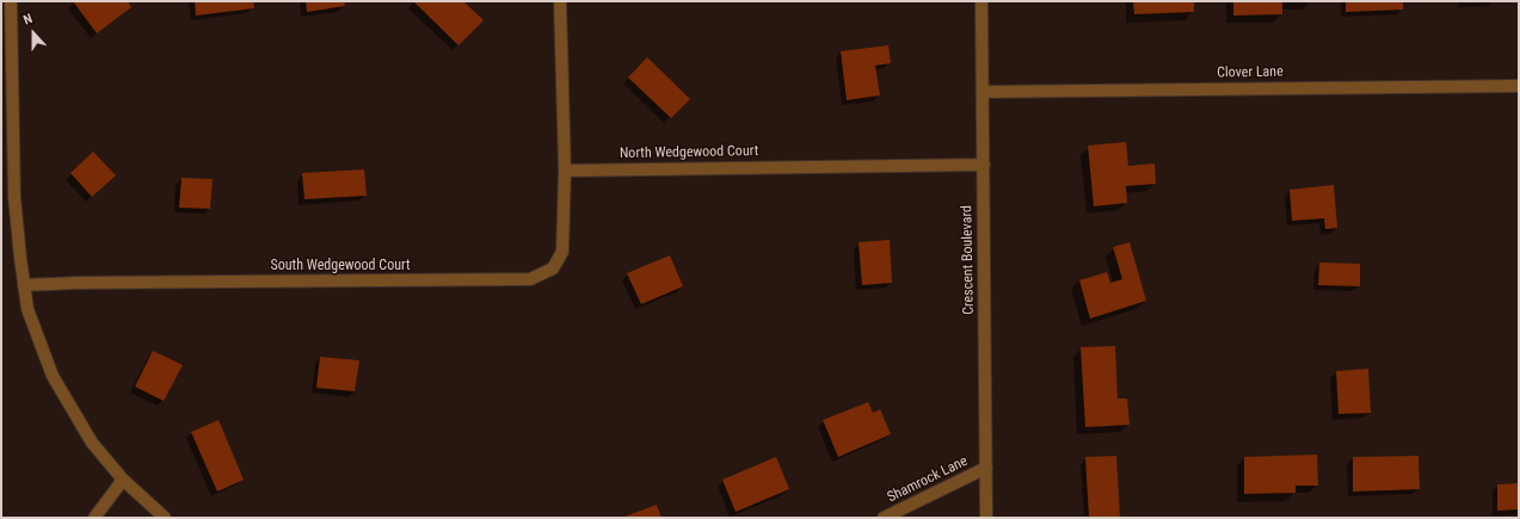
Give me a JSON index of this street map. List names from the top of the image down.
{
  "streets": {
    "street": [
      "Clover Lane",
      "North Wedgewood Court",
      "Crescent Boulevard",
      "South Wedgewood Court",
      "Shamrock Lane"
    ]
  },
  "crossings": [
    ["Clover Lane", "Crescent Boulevard"],
    ["North Wedgewood Court", "Crescent Boulevard"],
    ["North Wedgewood Court", "South Wedgewood Court"],
    ["Crescent Boulevard", "Shamrock Lane"]
  ],
  "north": "top"
}
